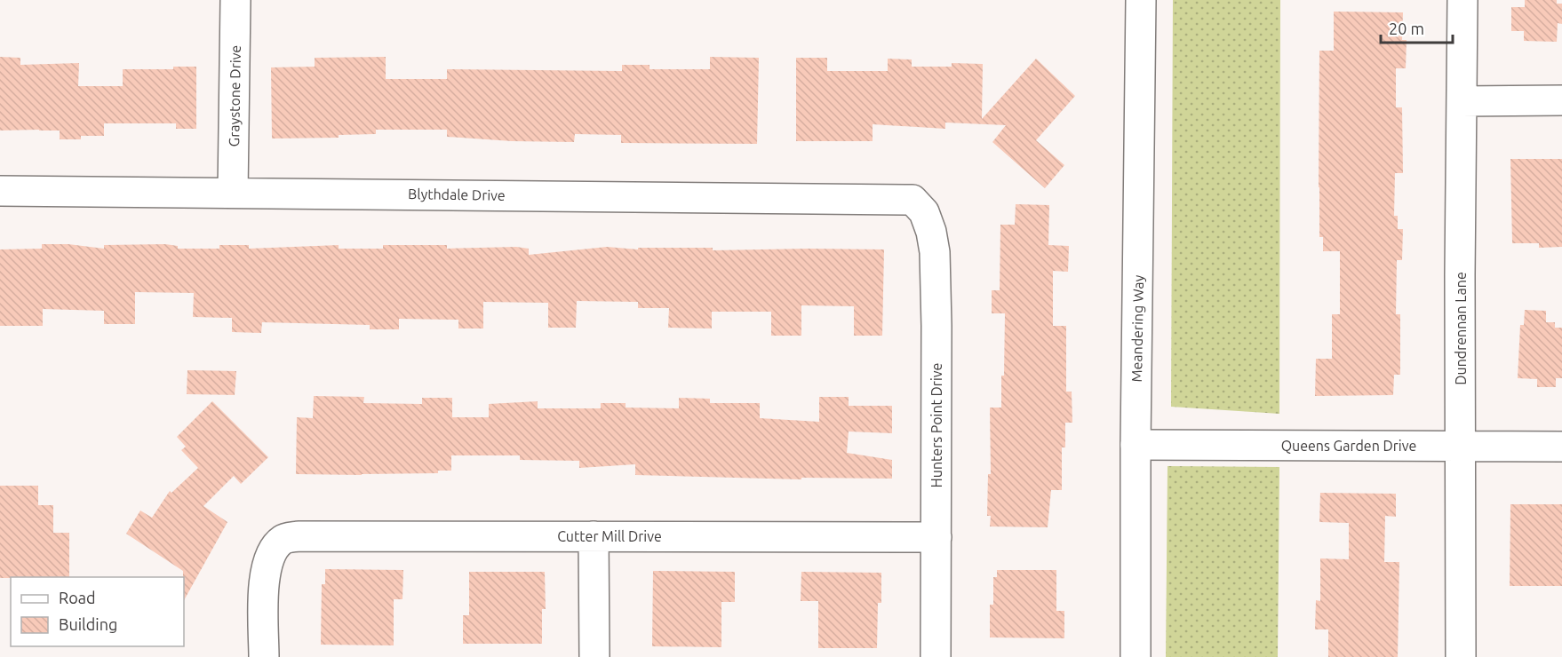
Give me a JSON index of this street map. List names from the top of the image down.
{
  "streets": {
    "street": [
      "Graystone Drive",
      "Blythdale Drive",
      "Meandering Way",
      "Dundrennan Lane",
      "Hunters Point Drive",
      "Queens Garden Drive",
      "Cutter Mill Drive"
    ]
  },
  "crossings": [
    ["Graystone Drive", "Blythdale Drive"],
    ["Blythdale Drive", "Hunters Point Drive"],
    ["Meandering Way", "Queens Garden Drive"],
    ["Dundrennan Lane", "Queens Garden Drive"],
    ["Hunters Point Drive", "Cutter Mill Drive"]
  ],
  "legend": ["Road", "Building"],
  "scale_bar": "20 m"
}
